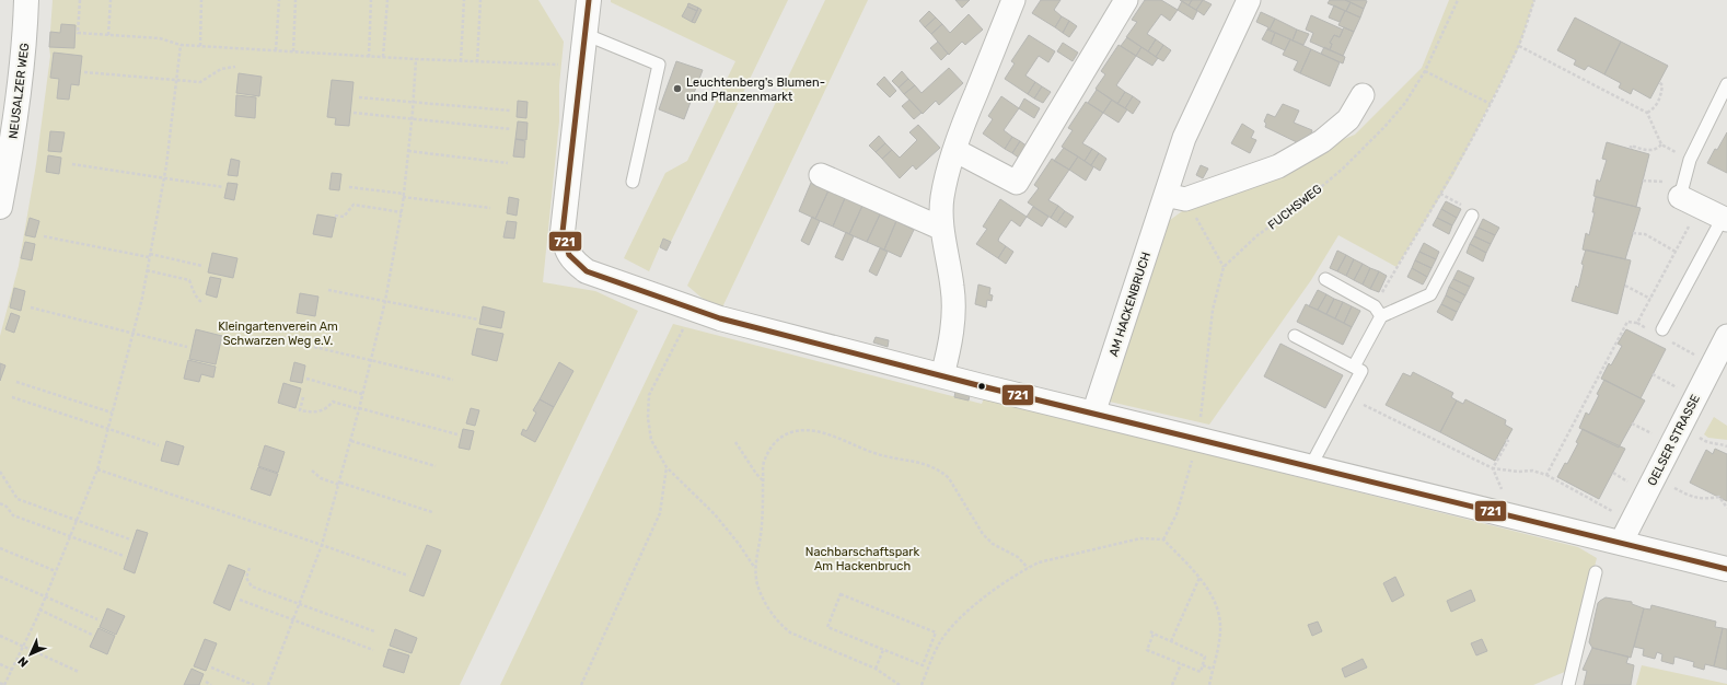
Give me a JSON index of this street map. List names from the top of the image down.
{
  "streets": {
    "street": ["NEUSALZER WEG", "AM HACKENBRUCH", "OELSER STRASSE"],
    "path": ["FUCHSWEG"]
  },
  "parks": ["Kleingartenverein Am Schwarzen Weg e.V.", "Nachbarschaftspark Am Hackenbruch"],
  "places": ["Leuchtenberg's Blumen- und Pflanzenmarkt"],
  "lines": ["transit line 721"],
  "north": "bottom left"
}
